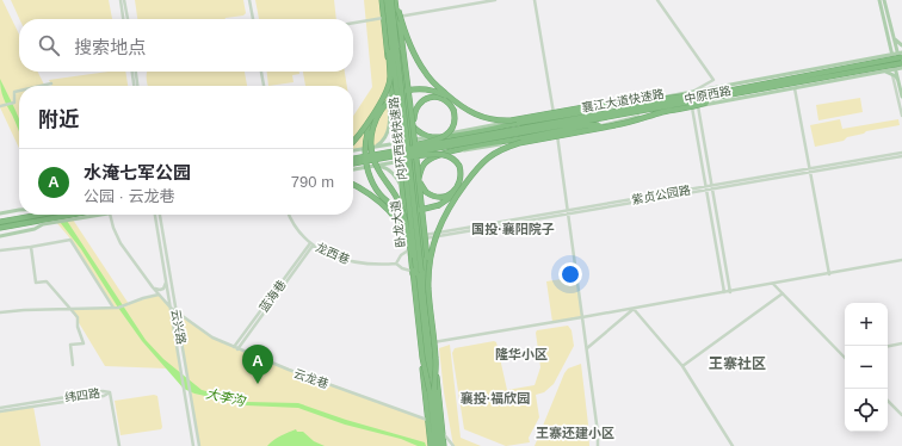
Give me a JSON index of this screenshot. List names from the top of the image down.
{
  "streets": {
    "highway": ["襄江大道快速路", "内环西线快速路", "卧龙大道"],
    "main road": ["中原西路"],
    "street": [
      "紫贞公园路",
      "龙西巷",
      "蓝海巷",
      "云兴路",
      "云龙巷",
      "纬四路"
    ]
  },
  "crossings": [
    ["中原西路", "襄江大道快速路"],
    ["中原西路", "卧龙大道"],
    ["内环西线快速路", "卧龙大道"],
    ["紫贞公园路", "卧龙大道"],
    ["卧龙大道", "云龙巷"],
    ["龙西巷", "蓝海巷"],
    ["蓝海巷", "云龙巷"],
    ["云兴路", "云龙巷"]
  ],
  "districts": [
    "国投·襄阳院子",
    "隆华小区",
    "王寨社区",
    "襄投·福欣园",
    "王寨还建小区"
  ],
  "water": ["大李沟"],
  "page": {
    "search": "搜索地点",
    "heading": "附近",
    "list": [
      {
        "mark": "A",
        "name": "水淹七军公园",
        "note": "公园 · 云龙巷",
        "value": "790 m"
      }
    ],
    "map_buttons": ["+", "−"],
    "pins": "A"
  }
}
